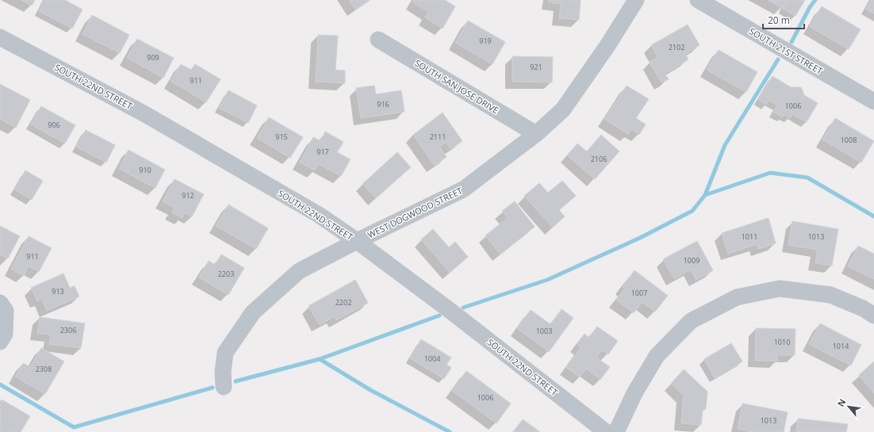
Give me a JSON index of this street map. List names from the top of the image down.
{
  "streets": {
    "street": [
      "SOUTH 21ST STREET",
      "SOUTH 22ND STREET",
      "SOUTH SAN JOSE DRIVE",
      "WEST DOGWOOD STREET"
    ]
  },
  "crossings": [
    ["SOUTH 22ND STREET", "WEST DOGWOOD STREET"],
    ["SOUTH SAN JOSE DRIVE", "WEST DOGWOOD STREET"]
  ],
  "house_numbers": [
    "919",
    "2102",
    "909",
    "921",
    "911",
    "916",
    "1006",
    "906",
    "915",
    "2111",
    "1008",
    "917",
    "2106",
    "910",
    "912",
    "1011",
    "1013",
    "911",
    "1009",
    "2203",
    "913",
    "1007",
    "2202",
    "2306",
    "1003",
    "1010",
    "1014",
    "1004",
    "2308",
    "1006",
    "1013"
  ],
  "scale_bar": "20 m",
  "north": "top left"
}
